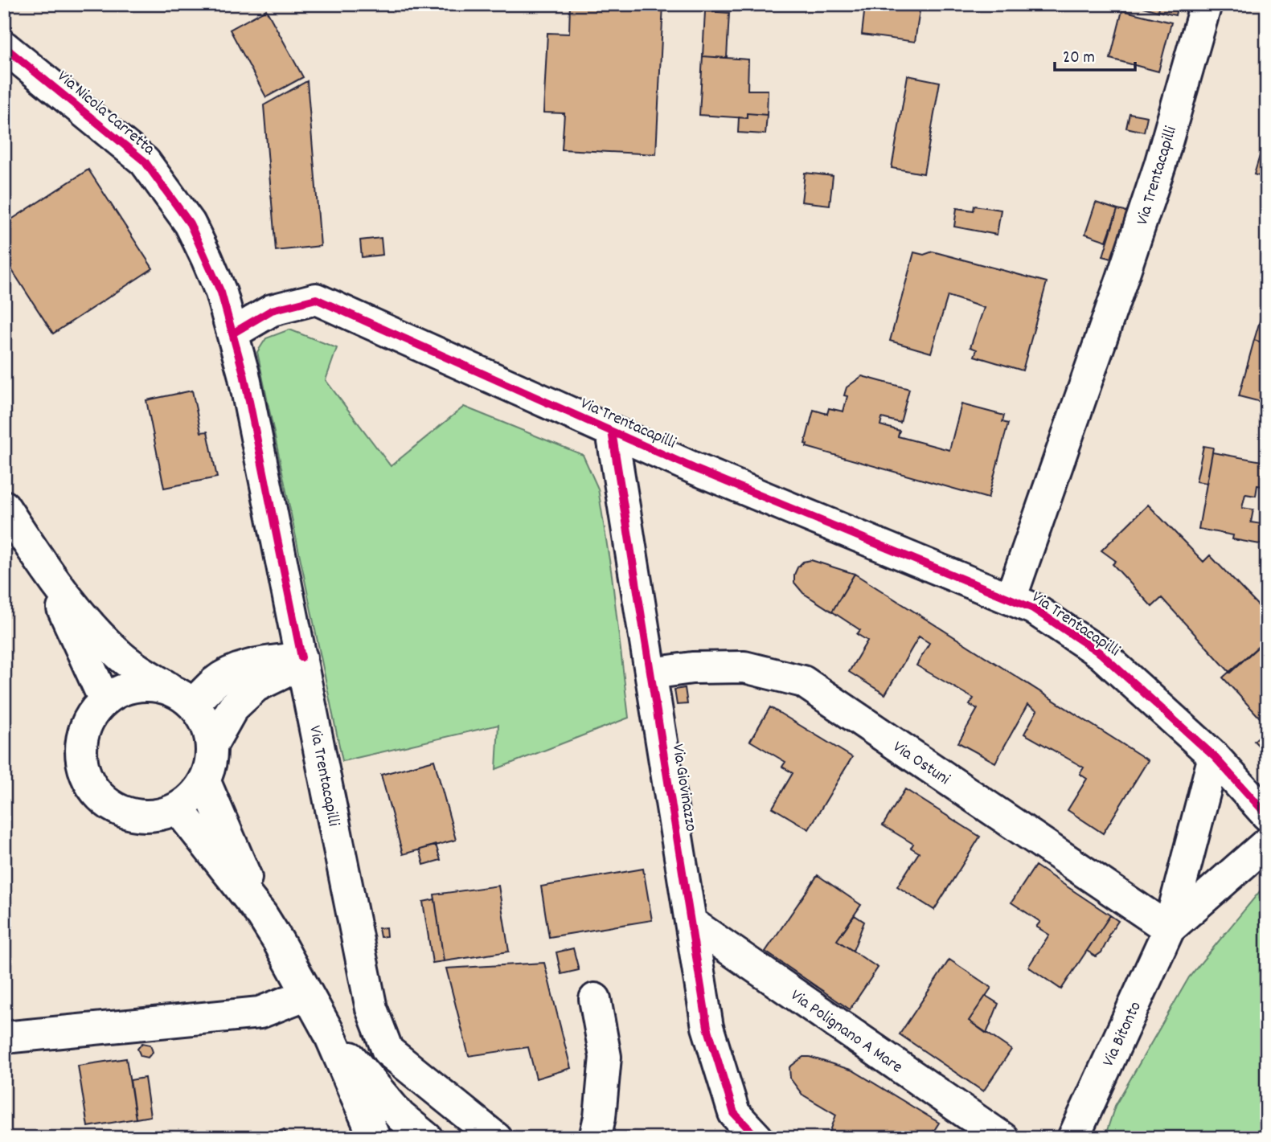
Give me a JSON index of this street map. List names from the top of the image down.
{
  "streets": {
    "street": [
      "Via Nicola Carretta",
      "Via Trentacapilli",
      "Via Ostuni",
      "Via Giovinazzo",
      "Via Polignano A Mare",
      "Via Bitonto"
    ]
  },
  "crossings": [
    ["Via Nicola Carretta", "Via Trentacapilli"],
    ["Via Trentacapilli", "Via Giovinazzo"],
    ["Via Trentacapilli", "Via Bitonto"],
    ["Via Ostuni", "Via Giovinazzo"],
    ["Via Ostuni", "Via Bitonto"],
    ["Via Giovinazzo", "Via Polignano A Mare"]
  ],
  "scale_bar": "20 m"
}
